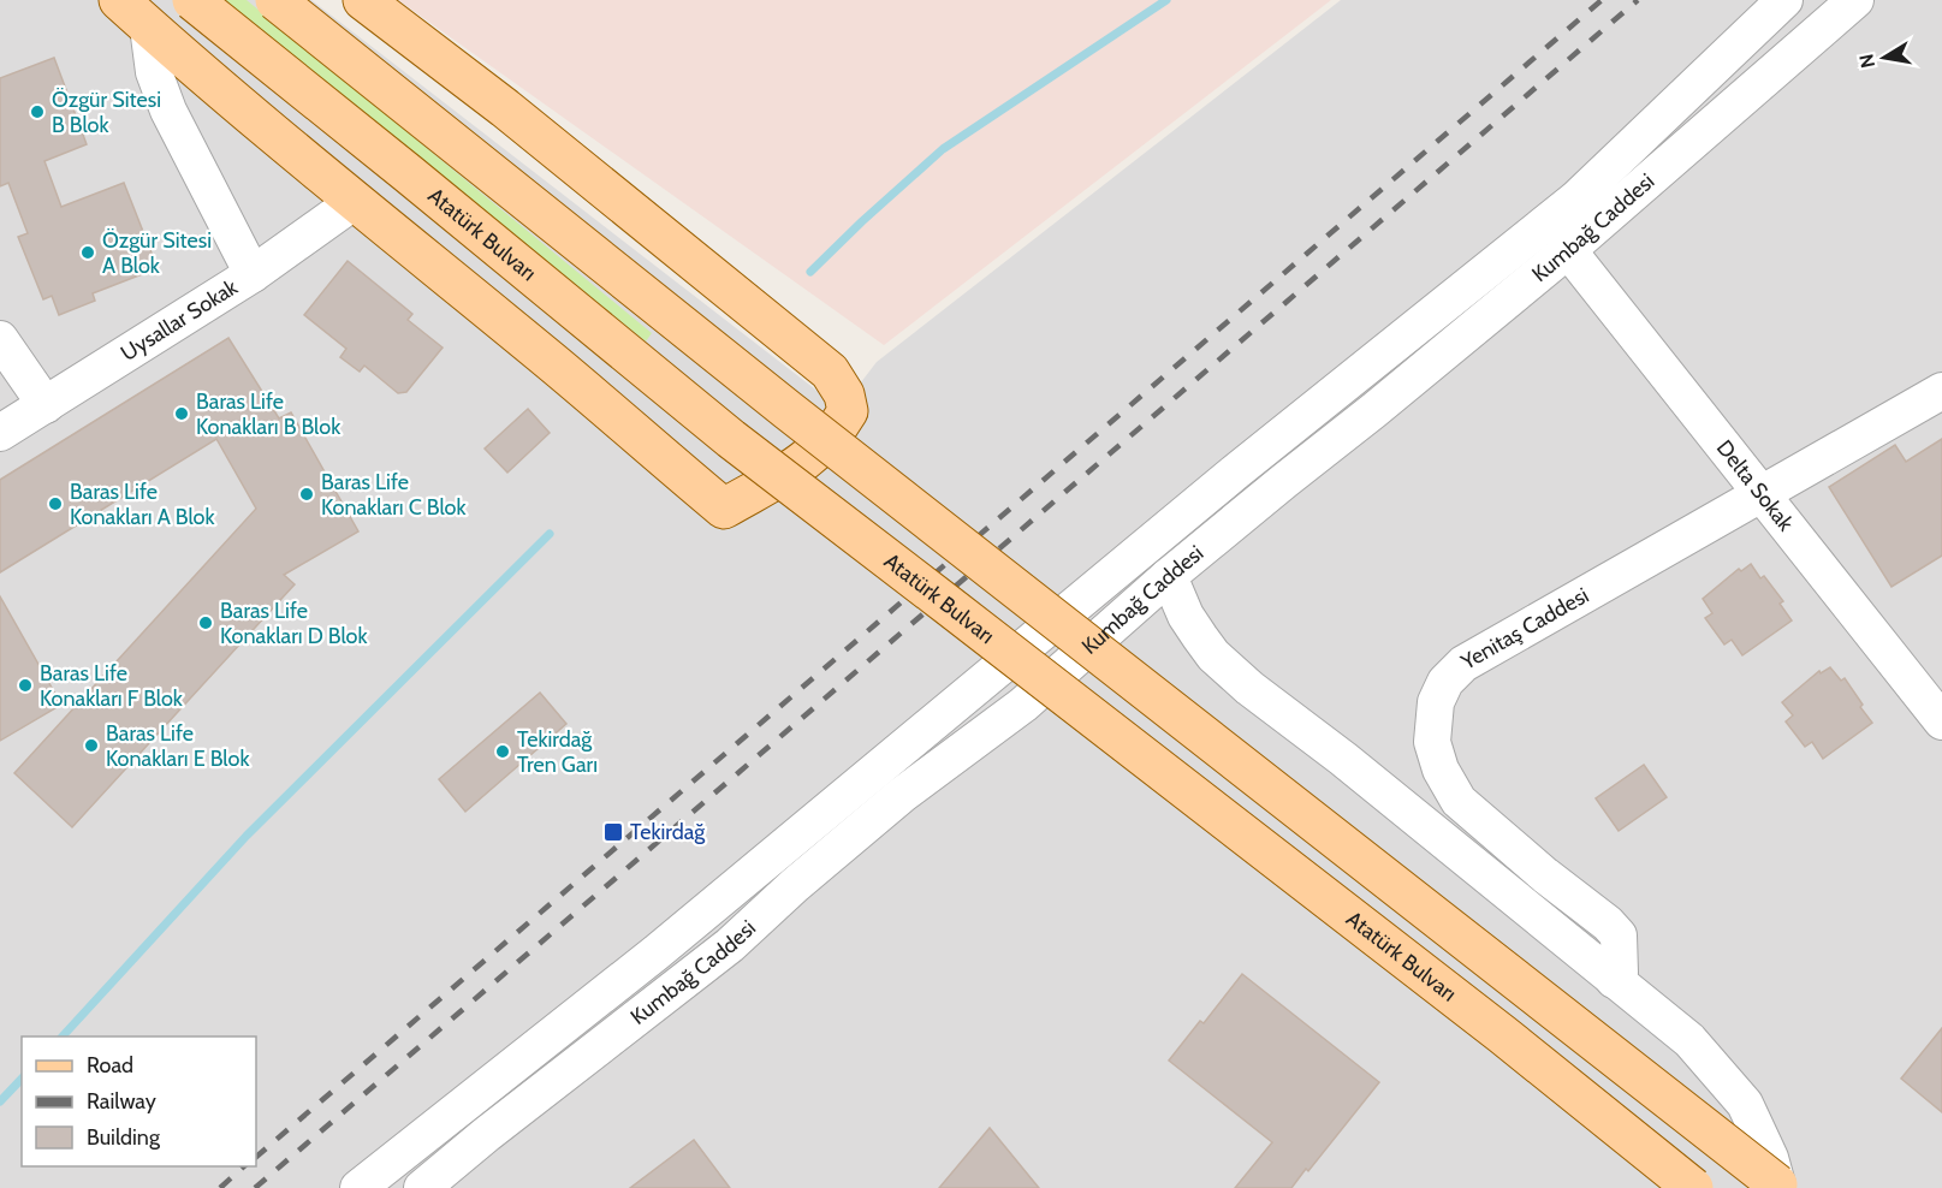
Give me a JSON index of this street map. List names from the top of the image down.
{
  "streets": {
    "main road": ["Atatürk Bulvarı"],
    "street": [
      "Kumbağ Caddesi",
      "Uysallar Sokak",
      "Delta Sokak",
      "Yenitaş Caddesi"
    ]
  },
  "crossings": [
    ["Kumbağ Caddesi", "Delta Sokak"],
    ["Delta Sokak", "Yenitaş Caddesi"]
  ],
  "places": {
    "other": [
      "Özgür Sitesi B Blok",
      "Özgür Sitesi A Blok",
      "Baras Life Konakları B Blok",
      "Baras Life Konakları C Blok",
      "Baras Life Konakları A Blok",
      "Baras Life Konakları D Blok",
      "Baras Life Konakları F Blok",
      "Baras Life Konakları E Blok",
      "Tekirdağ Tren Garı"
    ],
    "transit": ["Tekirdağ"]
  },
  "legend": ["Road", "Railway", "Building"],
  "north": "left"
}
